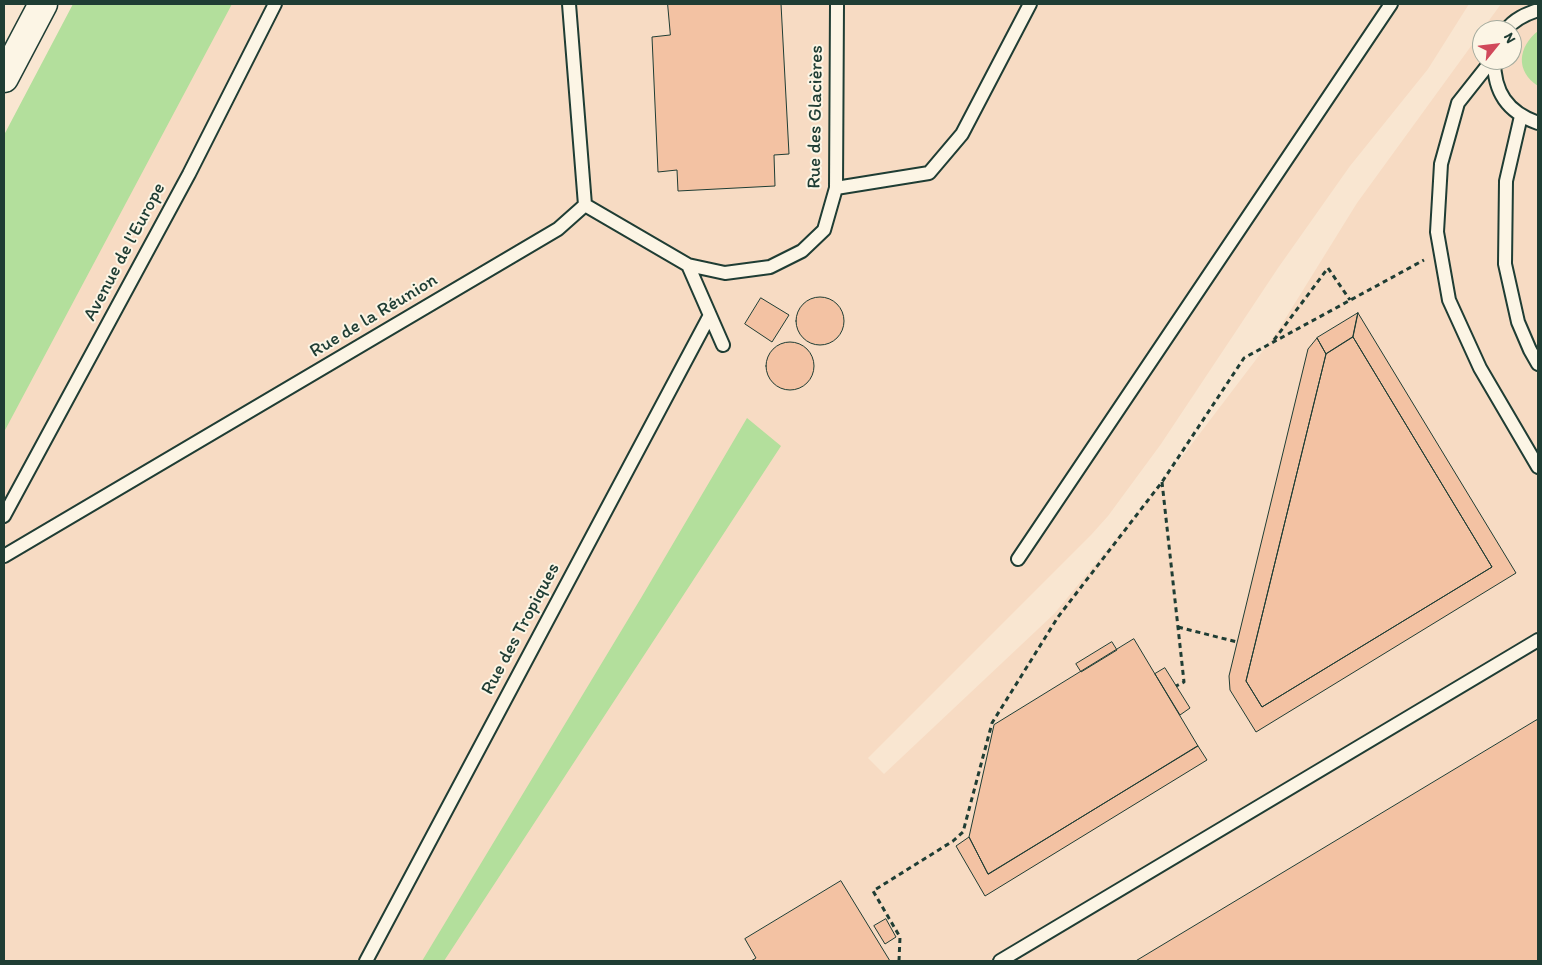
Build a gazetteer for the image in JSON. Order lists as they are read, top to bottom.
{
  "streets": {
    "lane": [
      "Rue des Glacières",
      "Avenue de l'Europe",
      "Rue de la Réunion",
      "Rue des Tropiques"
    ]
  },
  "crossings": [
    ["Rue des Glacières", "Rue de la Réunion"]
  ],
  "north": "top right"
}
